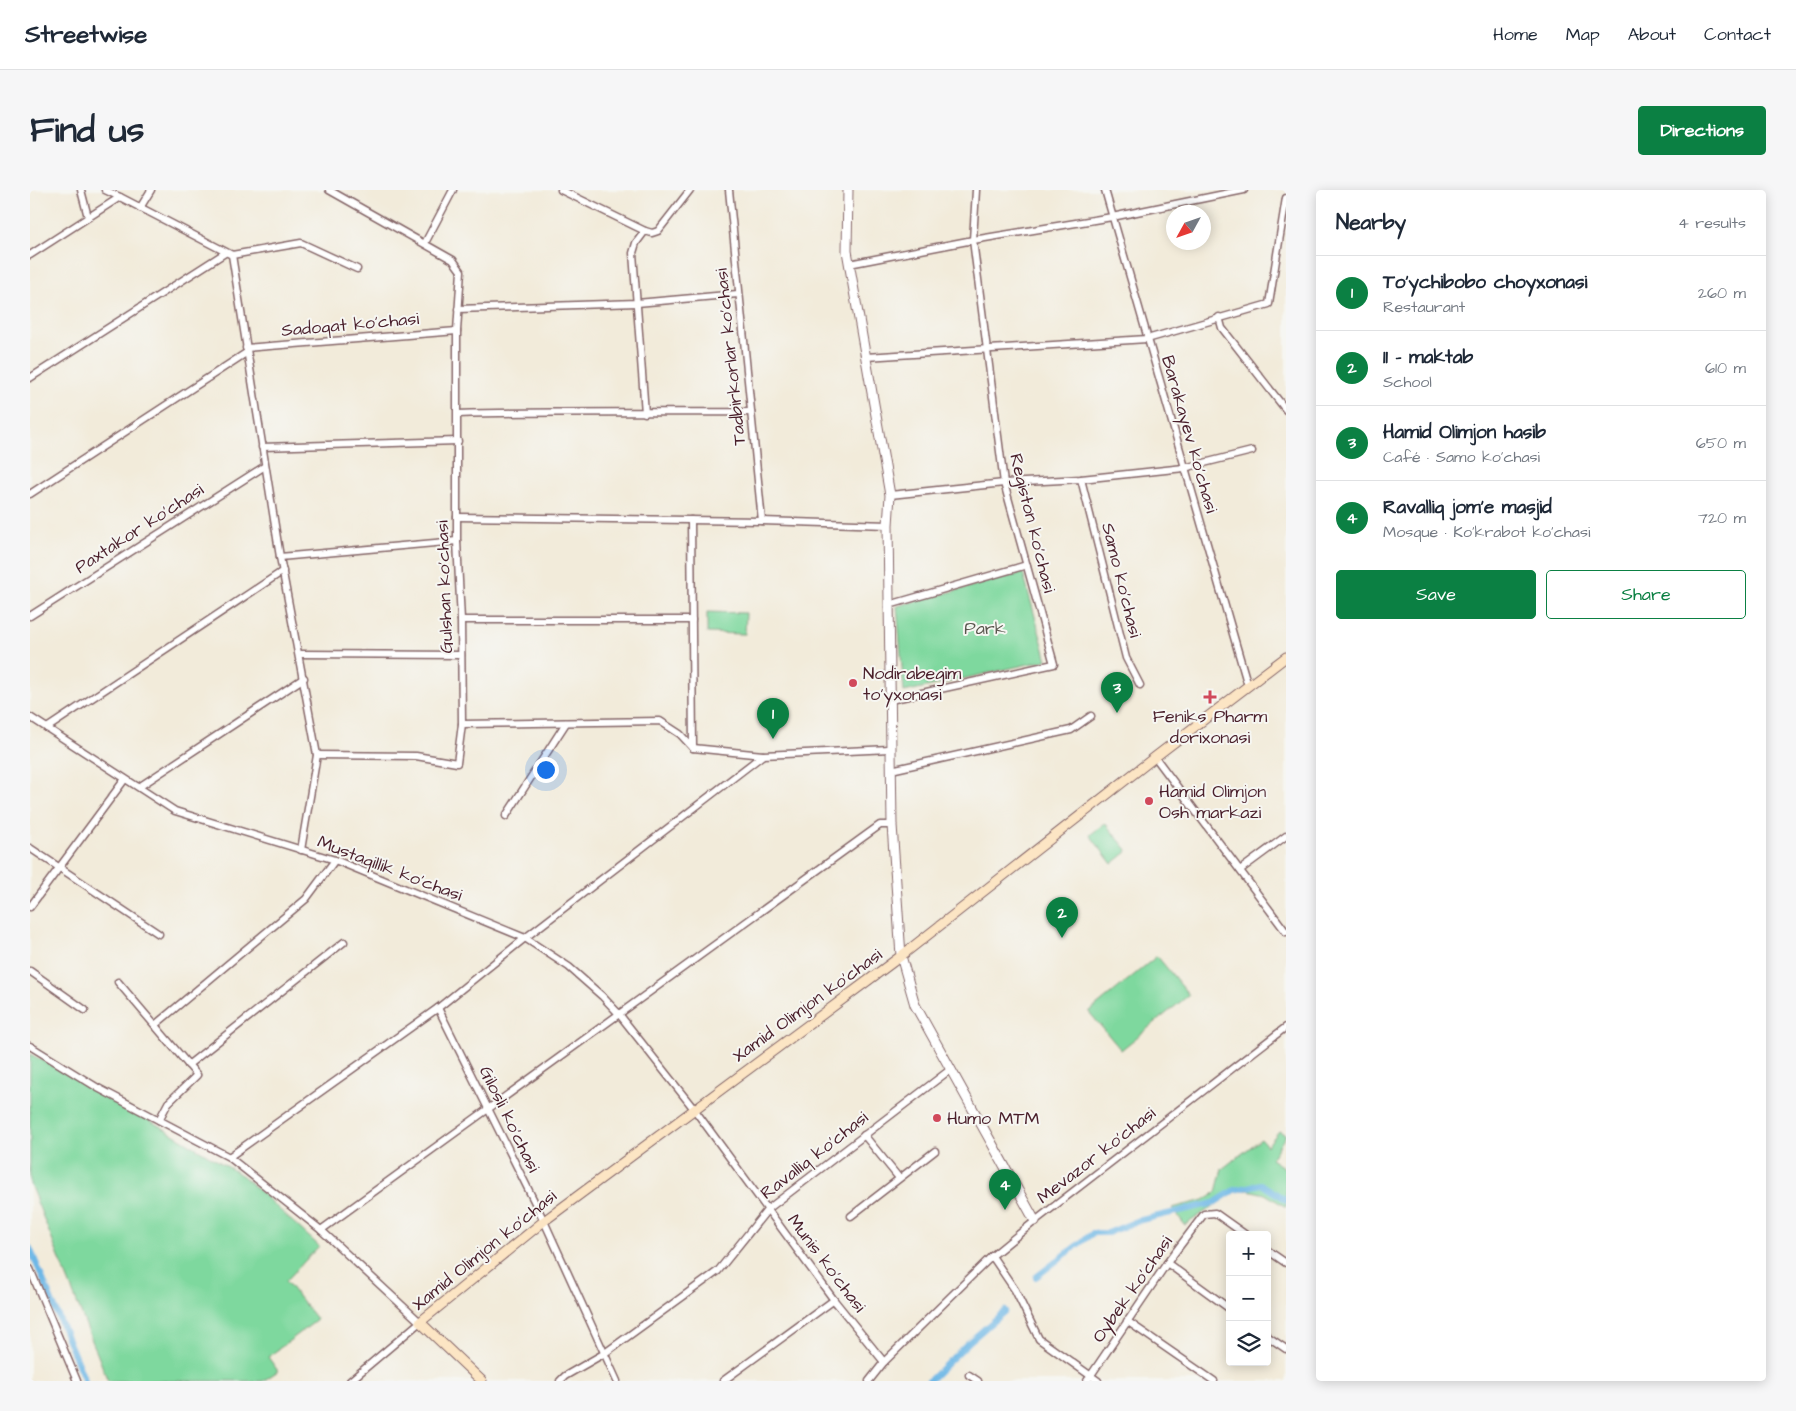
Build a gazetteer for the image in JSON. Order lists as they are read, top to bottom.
{
  "streets": {
    "main road": ["Xamid Olimjon ko'chasi"],
    "street": [
      "Sadoqat ko'chasi",
      "Tadbirkorlar ko'chasi",
      "Barakayev ko'chasi",
      "Registon ko'chasi",
      "Paxtakor ko'chasi",
      "Samo ko'chasi",
      "Gulshan ko'chasi",
      "Mustaqillik ko'chasi",
      "Gilosli ko'chasi",
      "Ravalliq ko'chasi",
      "Mevazor ko'chasi",
      "Munis ko'chasi",
      "Oybek ko'chasi"
    ]
  },
  "crossings": [
    ["Sadoqat ko'chasi", "Gulshan ko'chasi"],
    ["Barakayev ko'chasi", "Xamid Olimjon ko'chasi"],
    ["Mustaqillik ko'chasi", "Xamid Olimjon ko'chasi"],
    ["Mustaqillik ko'chasi", "Munis ko'chasi"],
    ["Xamid Olimjon ko'chasi", "Gilosli ko'chasi"],
    ["Xamid Olimjon ko'chasi", "Munis ko'chasi"],
    ["Gilosli ko'chasi", "Ravalliq ko'chasi"],
    ["Ravalliq ko'chasi", "Munis ko'chasi"],
    ["Mevazor ko'chasi", "Munis ko'chasi"]
  ],
  "parks": ["Park"],
  "places": {
    "other": ["Nodirabegim to'yxonasi", "Hamid Olimjon Osh markazi", "Humo MTM"],
    "health": ["Feniks Pharm dorixonasi"]
  },
  "north": "bottom left",
  "page": {
    "header": "Streetwise",
    "nav": [
      "Home",
      "Map",
      "About",
      "Contact"
    ],
    "title": "Find us",
    "buttons": [
      "Directions",
      ["Save", "Share"]
    ],
    "heading": ["Nearby", "4 results"],
    "list": [
      {
        "mark": "1",
        "name": "To'ychibobo choyxonasi",
        "note": "Restaurant",
        "value": "260 m"
      },
      {
        "mark": "2",
        "name": "11 - maktab",
        "note": "School",
        "value": "610 m"
      },
      {
        "mark": "3",
        "name": "Hamid Olimjon hasib",
        "note": "Café · Samo ko'chasi",
        "value": "650 m"
      },
      {
        "mark": "4",
        "name": "Ravalliq jom'e masjid",
        "note": "Mosque · Ko'krabot ko'chasi",
        "value": "720 m"
      }
    ],
    "pins": [
      "3",
      "1",
      "2",
      "4"
    ],
    "map_buttons": ["+", "−"]
  }
}
